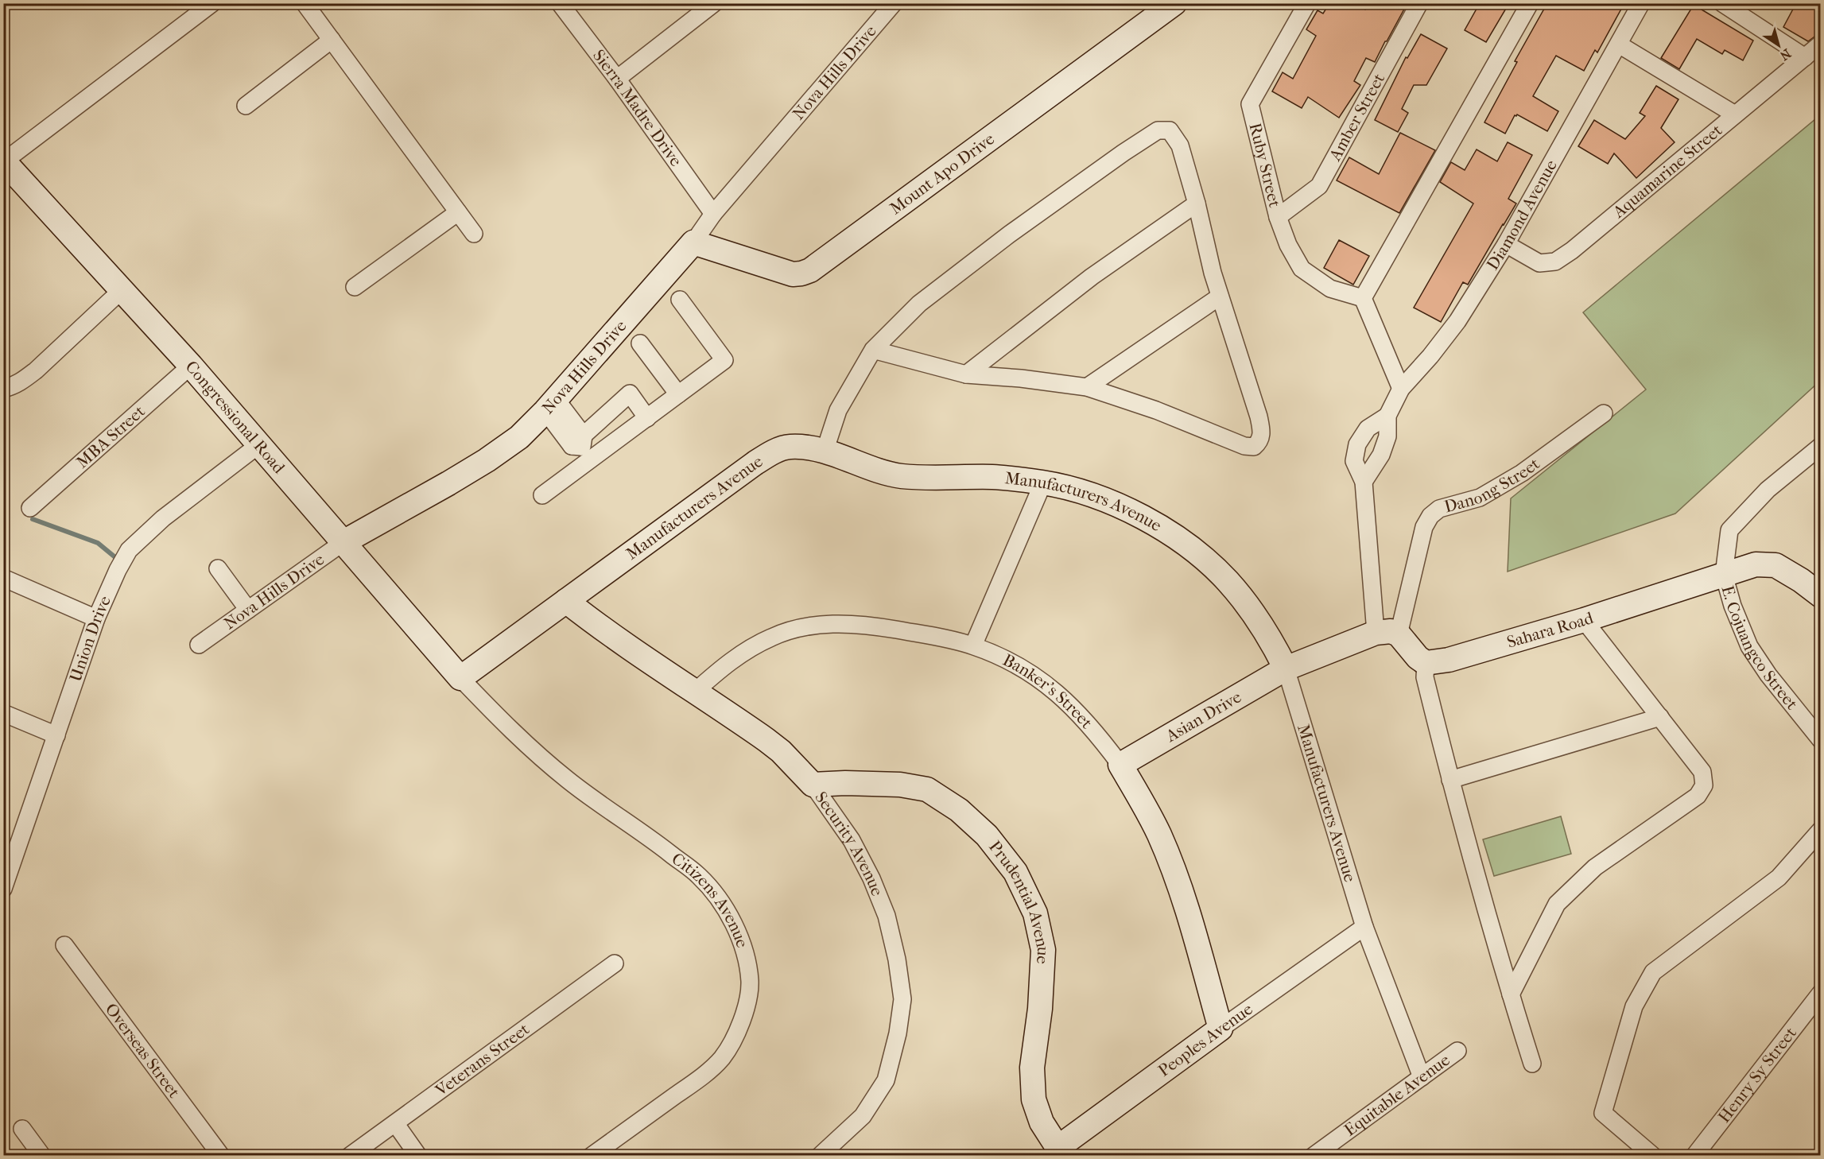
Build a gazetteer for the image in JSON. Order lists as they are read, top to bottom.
{
  "streets": {
    "street": [
      "Nova Hills Drive",
      "Sierra Madre Drive",
      "Amber Street",
      "Ruby Street",
      "Aquamarine Street",
      "Mount Apo Drive",
      "Diamond Avenue",
      "Congressional Road",
      "MBA Street",
      "Danong Street",
      "Manufacturers Avenue",
      "Sahara Road",
      "Union Drive",
      "E. Cojuangco Street",
      "Banker's Street",
      "Asian Drive",
      "Security Avenue",
      "Citizens Avenue",
      "Prudential Avenue",
      "Peoples Avenue",
      "Overseas Street",
      "Veterans Street",
      "Henry Sy Street",
      "Equitable Avenue"
    ]
  },
  "crossings": [
    ["Nova Hills Drive", "Sierra Madre Drive"],
    ["Nova Hills Drive", "Mount Apo Drive"],
    ["Nova Hills Drive", "Congressional Road"],
    ["Amber Street", "Ruby Street"],
    ["Aquamarine Street", "Diamond Avenue"],
    ["Congressional Road", "MBA Street"],
    ["Congressional Road", "Manufacturers Avenue"],
    ["Congressional Road", "Union Drive"],
    ["Congressional Road", "Citizens Avenue"],
    ["Manufacturers Avenue", "Asian Drive"],
    ["Manufacturers Avenue", "Security Avenue"],
    ["Manufacturers Avenue", "Citizens Avenue"],
    ["Manufacturers Avenue", "Peoples Avenue"],
    ["Manufacturers Avenue", "Equitable Avenue"],
    ["Sahara Road", "E. Cojuangco Street"],
    ["Banker's Street", "Asian Drive"],
    ["Banker's Street", "Security Avenue"],
    ["Banker's Street", "Peoples Avenue"],
    ["Security Avenue", "Prudential Avenue"],
    ["Prudential Avenue", "Peoples Avenue"]
  ],
  "north": "bottom right"
}
